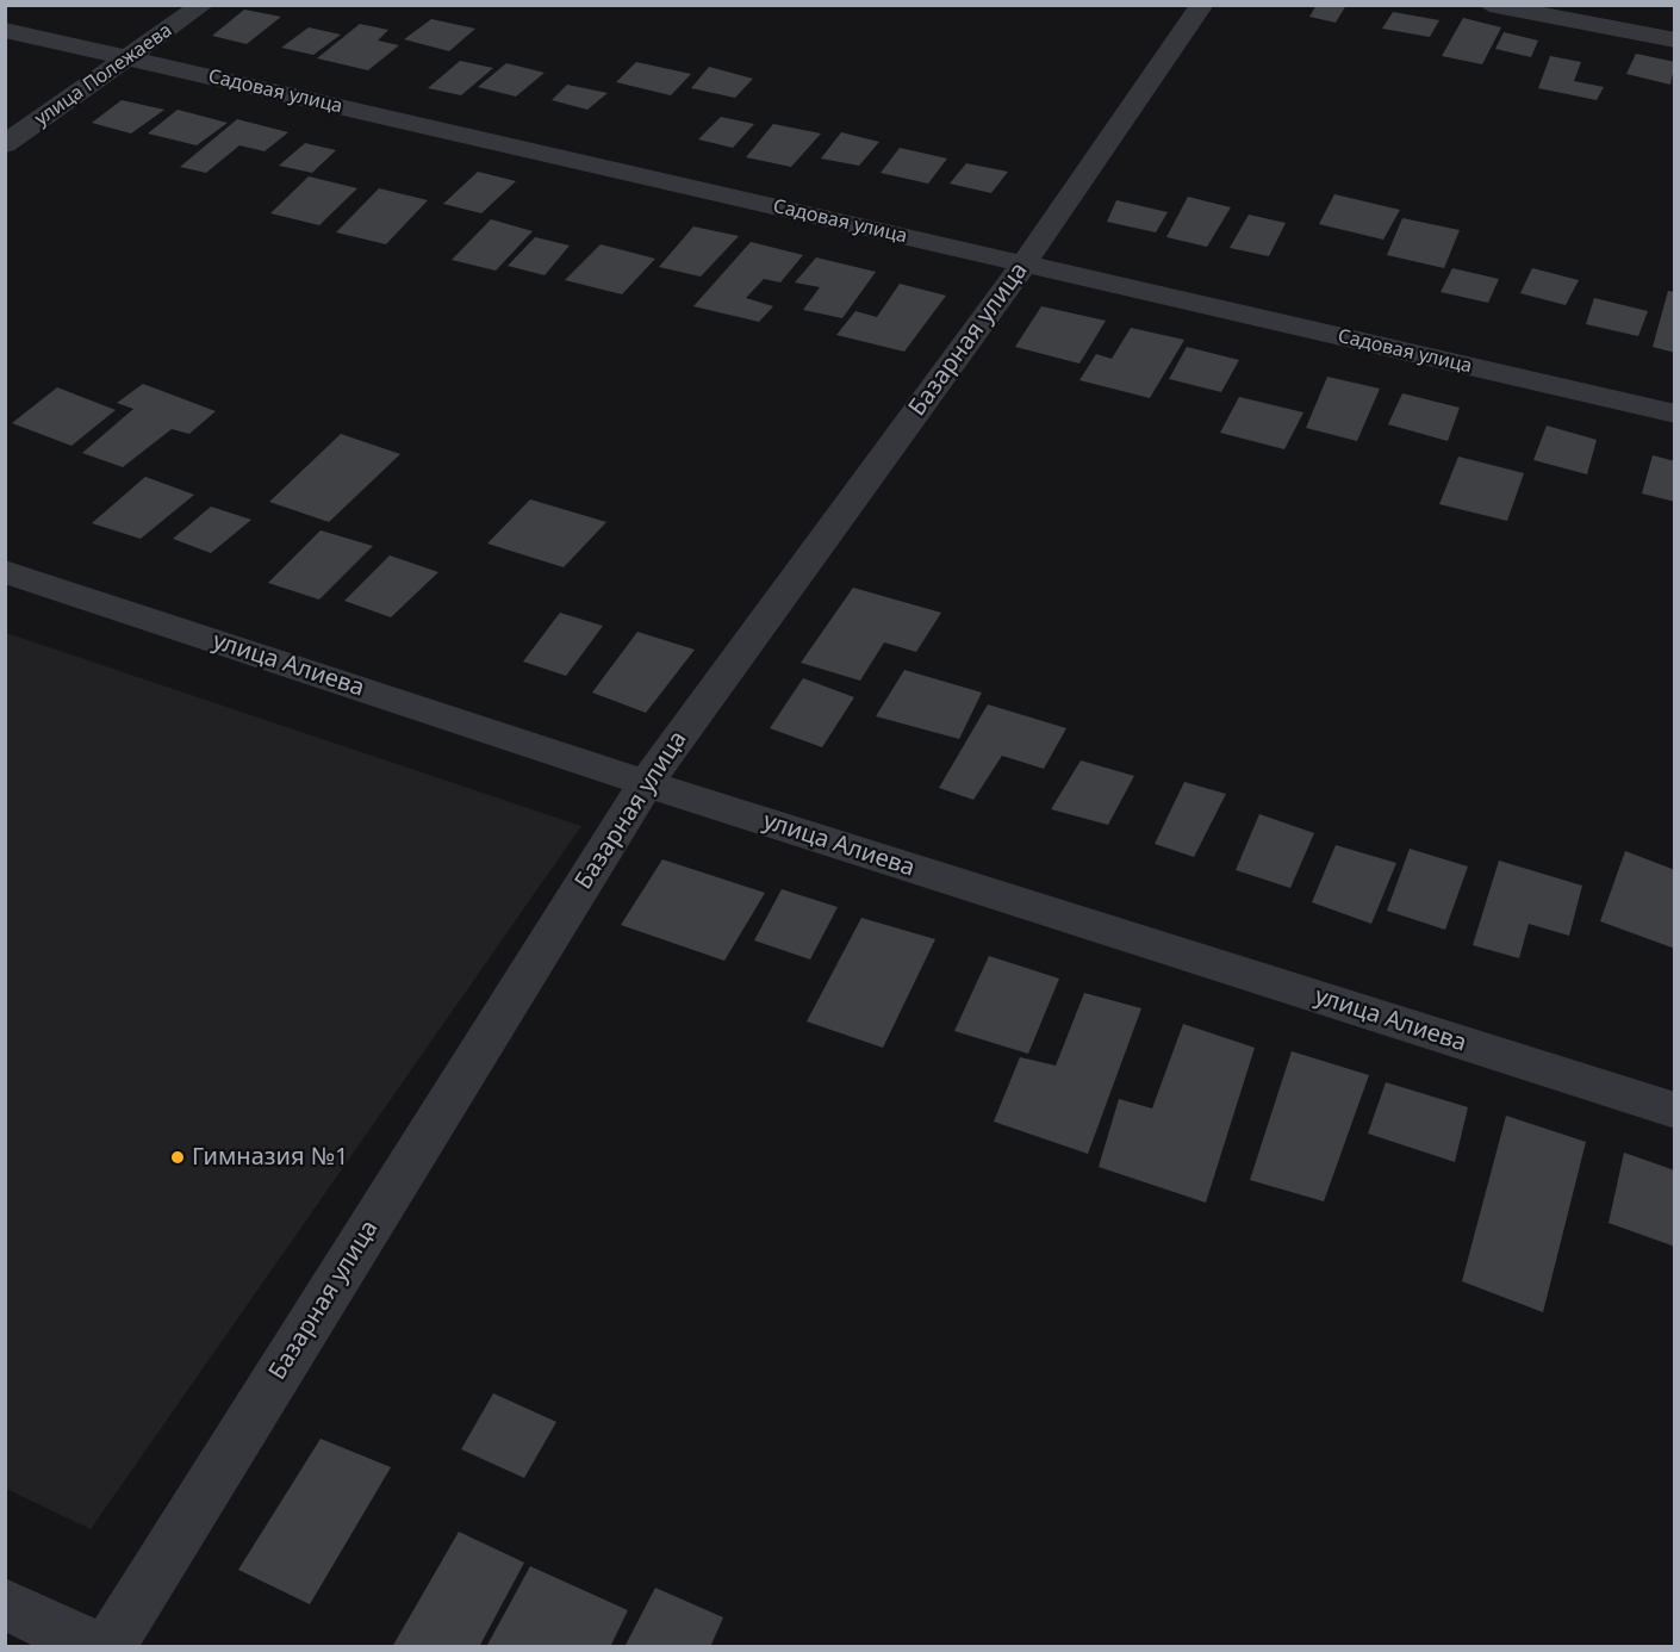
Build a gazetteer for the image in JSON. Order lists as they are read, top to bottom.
{
  "streets": {
    "street": [
      "улица Полежаева",
      "Садовая улица",
      "Базарная улица",
      "улица Алиева"
    ]
  },
  "crossings": [
    ["улица Полежаева", "Садовая улица"],
    ["Садовая улица", "Базарная улица"],
    ["Базарная улица", "улица Алиева"]
  ],
  "places": ["Гимназия №1"]
}
